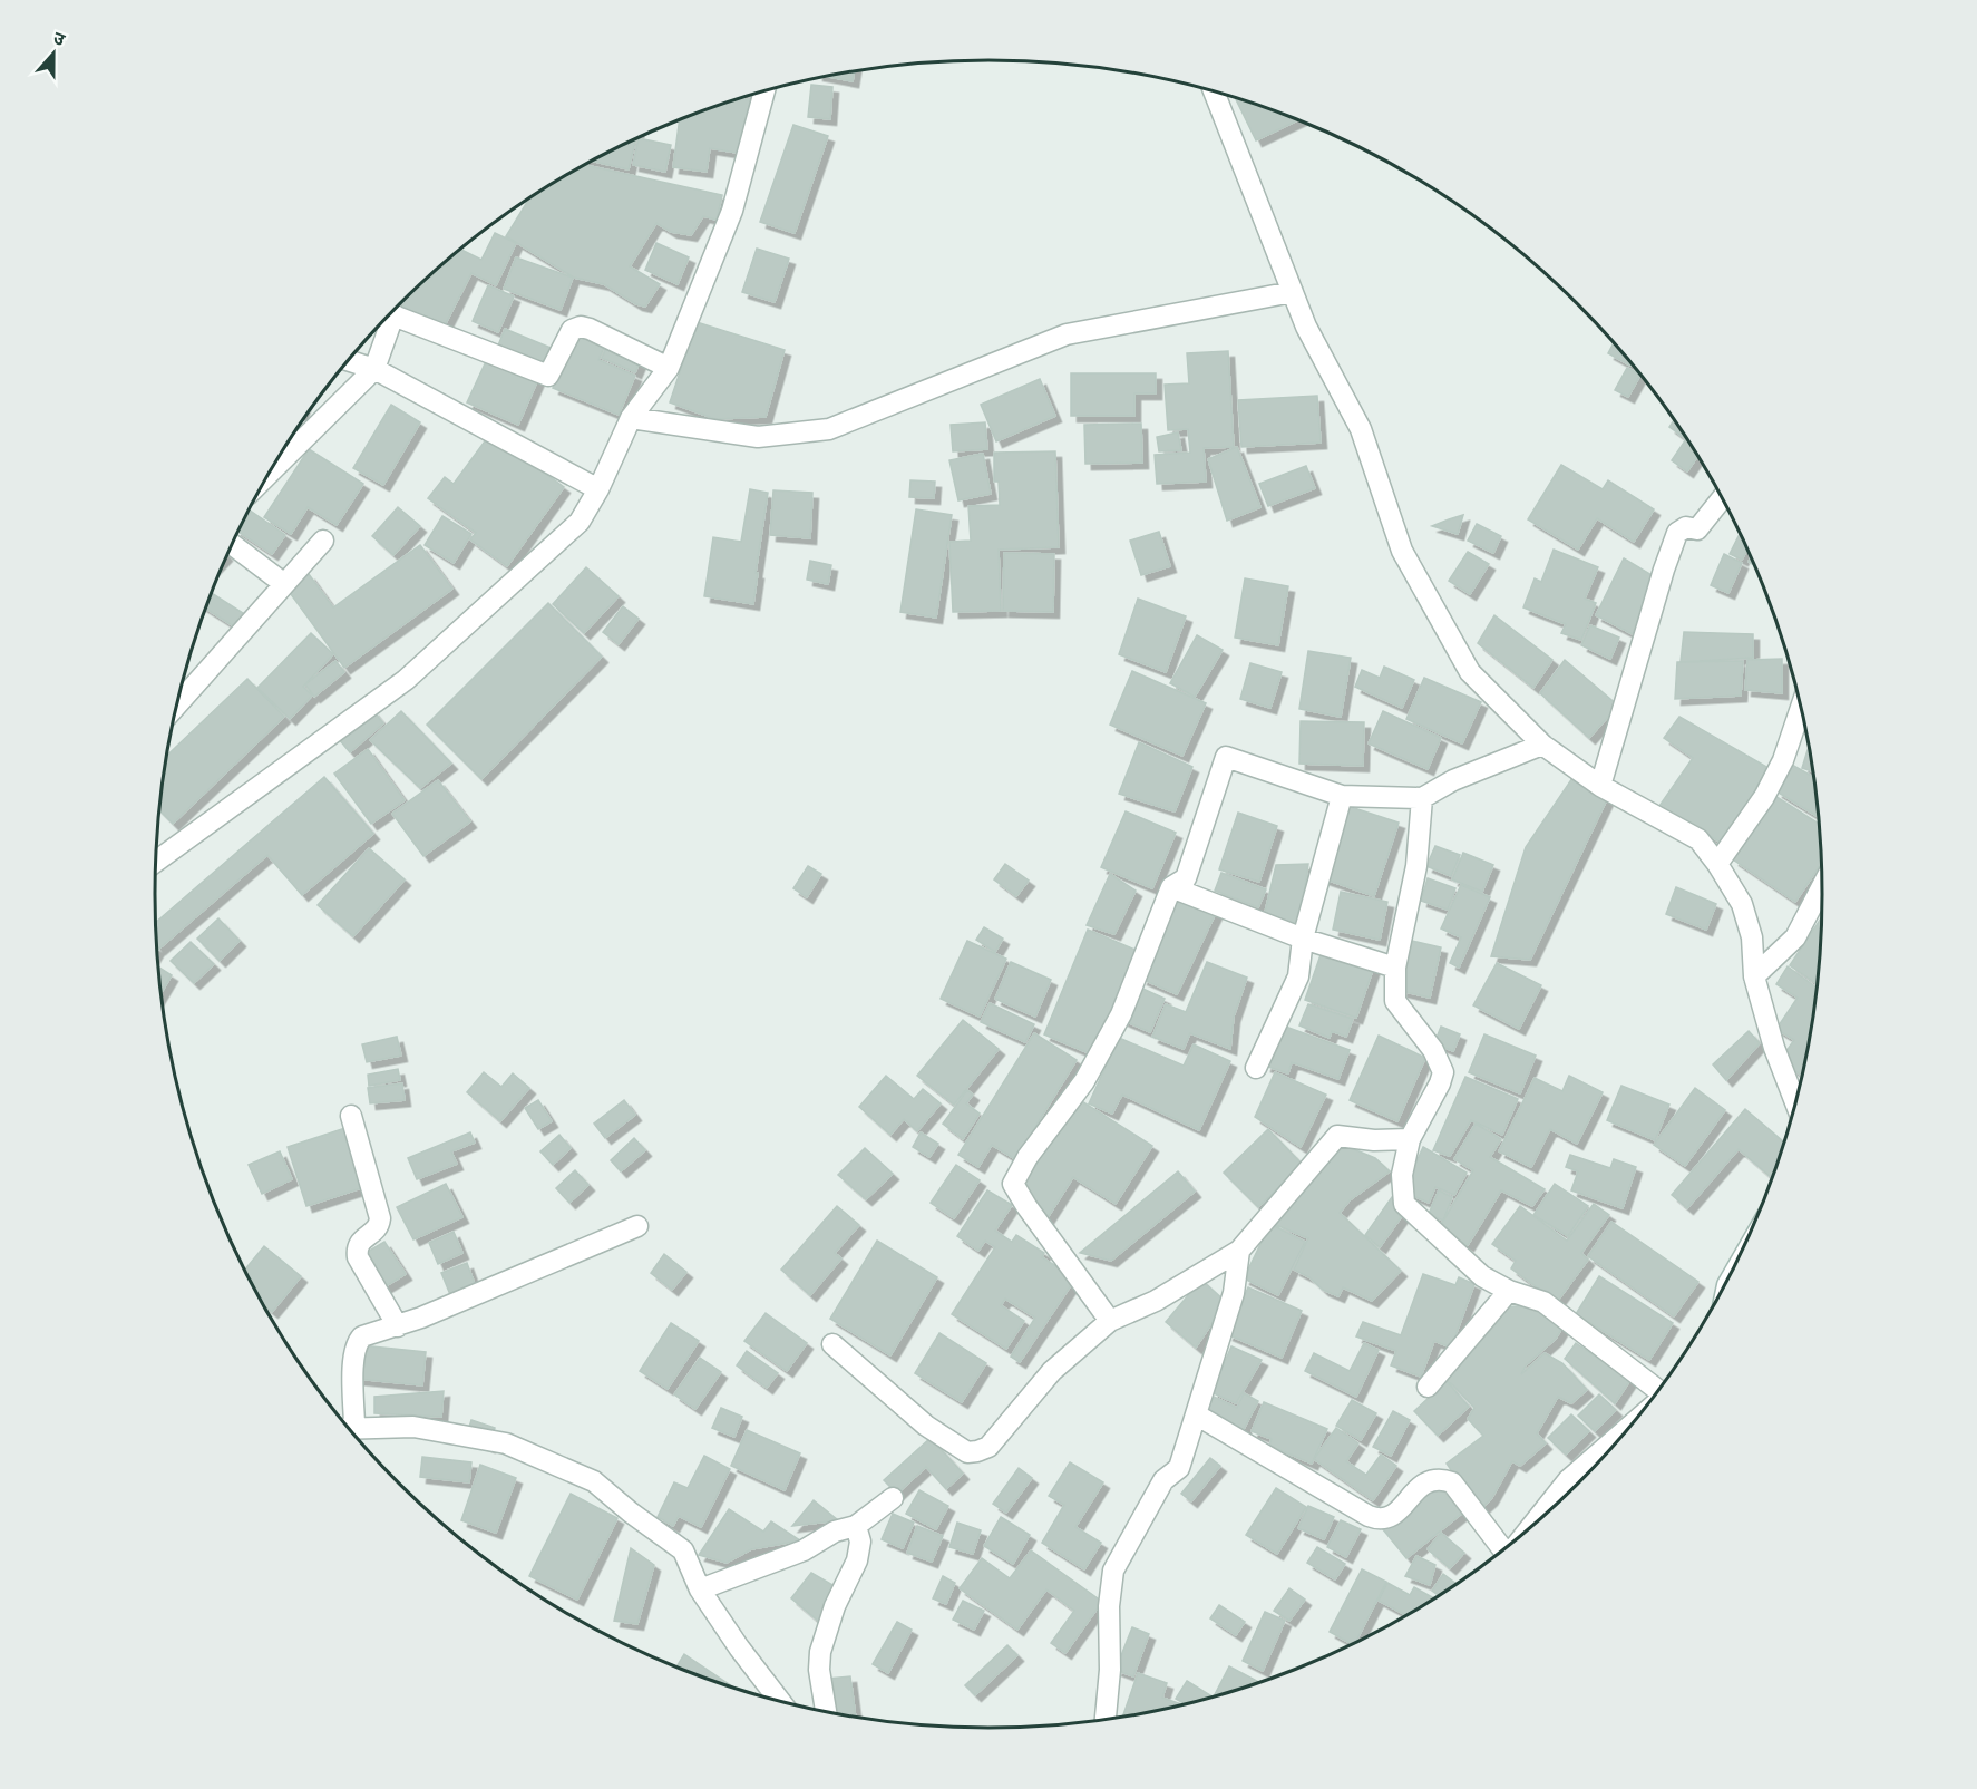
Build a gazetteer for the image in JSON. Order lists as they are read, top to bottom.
{
  "north": "top"
}
